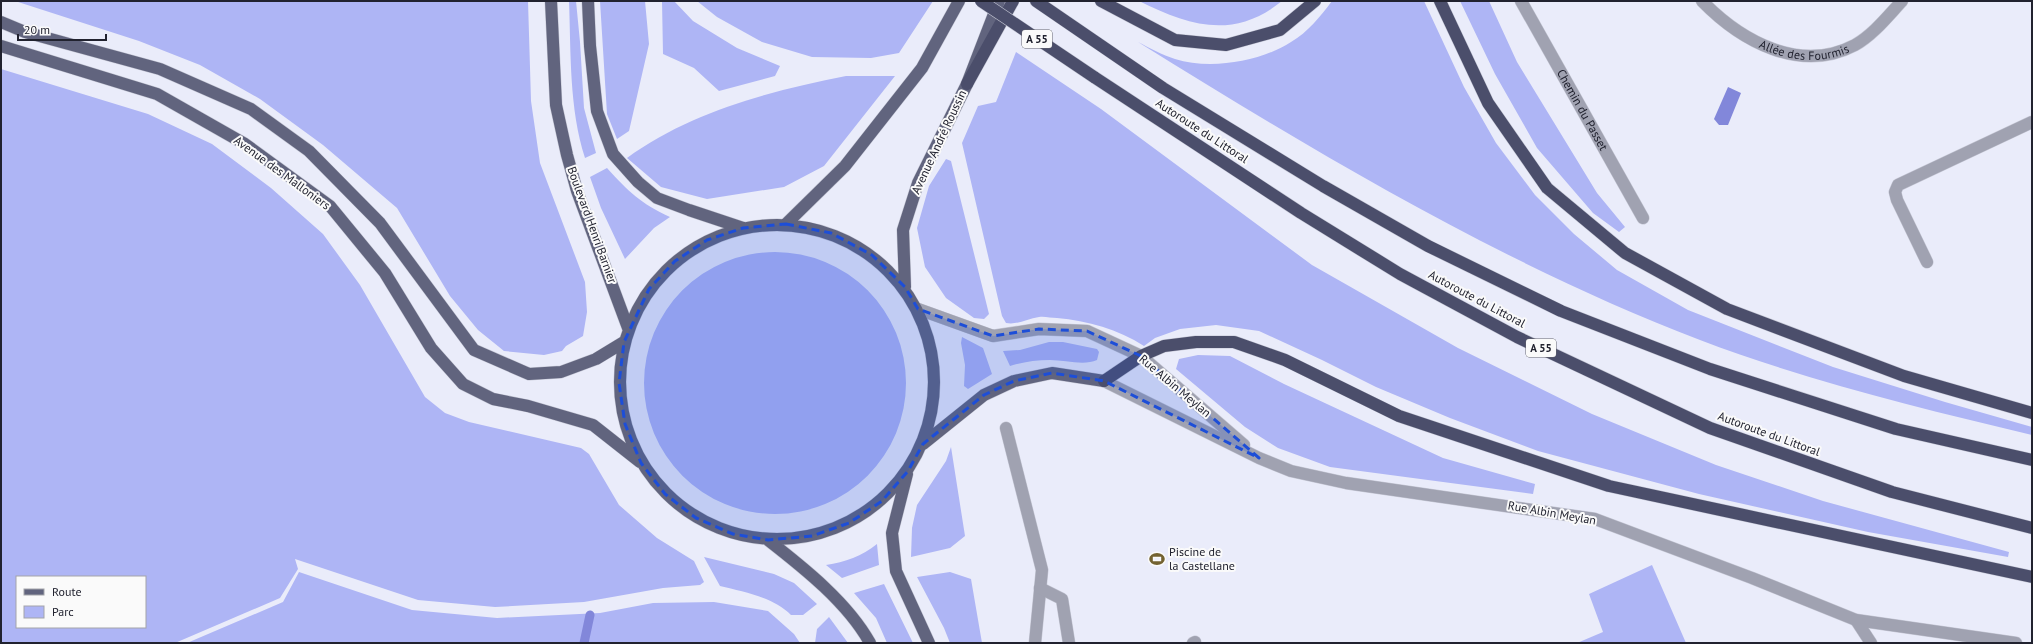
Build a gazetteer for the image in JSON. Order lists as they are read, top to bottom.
{
  "streets": {
    "highway": ["A 55", "Autoroute du Littoral"],
    "main road": [
      "Avenue André Roussin",
      "Avenue des Malloniers",
      "Boulevard Henri Barnier",
      "Rue Albin Meylan"
    ],
    "street": ["Allée des Fourmis", "Chemin du Passet"]
  },
  "places": {
    "sports": ["Piscine de la Castellane"]
  },
  "legend": ["Route", "Parc"],
  "scale_bar": "20 m"
}
